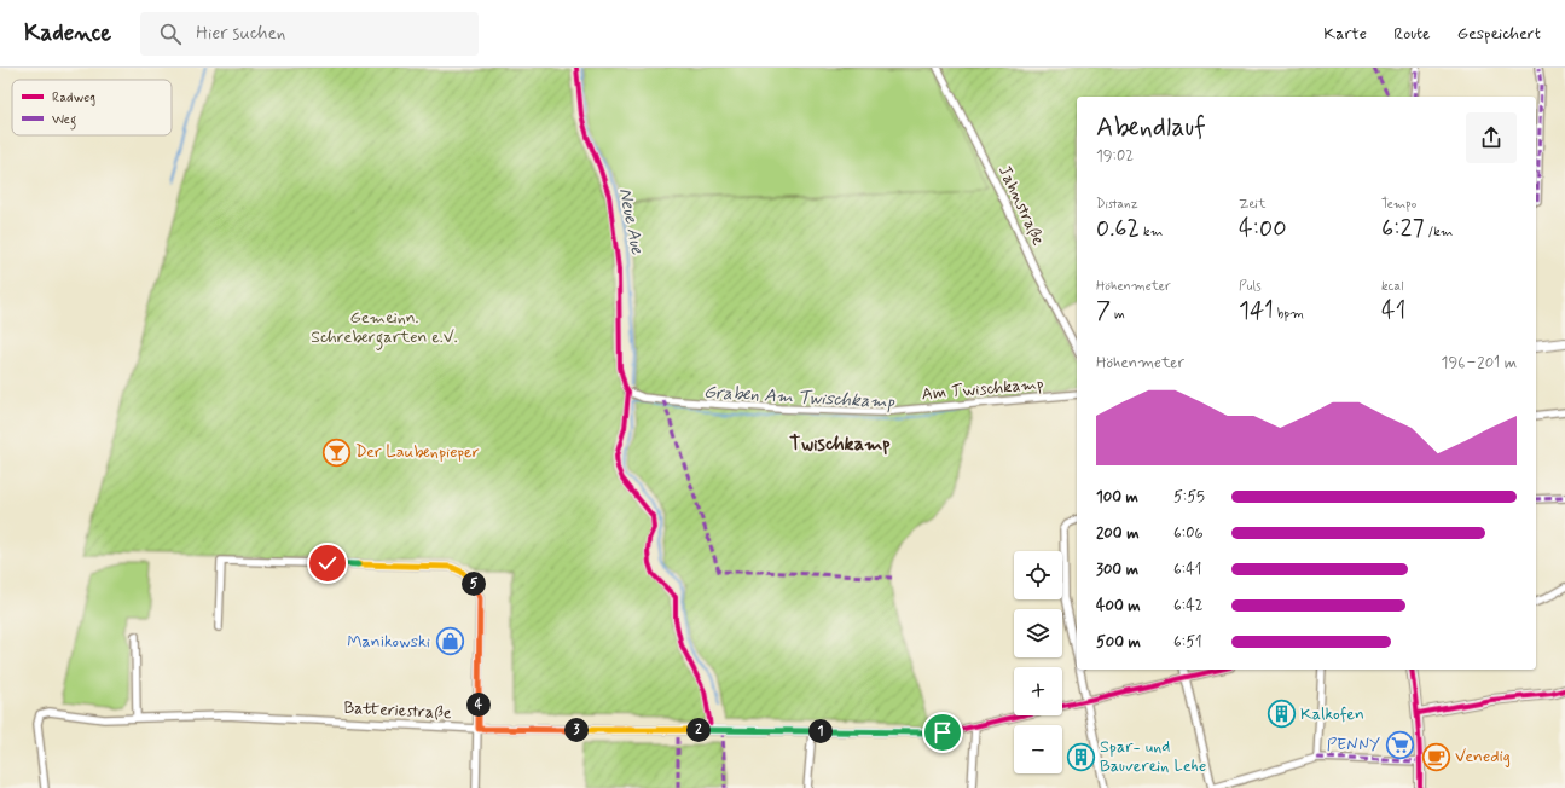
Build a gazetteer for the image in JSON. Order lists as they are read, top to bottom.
{
  "streets": {
    "street": ["Jahnstraße", "Am Twischkamp", "Batteriestraße"]
  },
  "districts": ["Twischkamp"],
  "water": ["Neue Aue", "Graben Am Twischkamp"],
  "parks": ["Gemeinn. Schrebergarten e.V."],
  "places": {
    "bar": ["Der Laubenpieper"],
    "shop": ["Manikowski"],
    "building": ["Kalkofen", "Spar- und Bauverein Lehe"],
    "supermarket": ["PENNY"],
    "cafe": ["Venedig"]
  },
  "legend": ["Radweg", "Weg"],
  "page": {
    "header": "Kadence",
    "search": "Hier suchen",
    "nav": ["Karte", "Route", "Gespeichert"],
    "heading": ["Abendlauf", "19:02"],
    "stats": [
      ["Distanz", "0.62 km"],
      ["Zeit", "4:00"],
      ["Tempo", "6:27 /km"],
      ["Höhenmeter", "7 m"],
      ["Puls", "141 bpm"],
      ["kcal", "41"]
    ],
    "chart": ["Höhenmeter", "196–201 m"],
    "list": [
      {
        "name": "100 m",
        "note": "5:55"
      },
      {
        "name": "200 m",
        "note": "6:06"
      },
      {
        "name": "300 m",
        "note": "6:41"
      },
      {
        "name": "400 m",
        "note": "6:42"
      },
      {
        "name": "500 m",
        "note": "6:51"
      }
    ],
    "map_buttons": ["+", "−"],
    "pins": [
      "5",
      "4",
      "2",
      "3",
      "1"
    ]
  }
}
